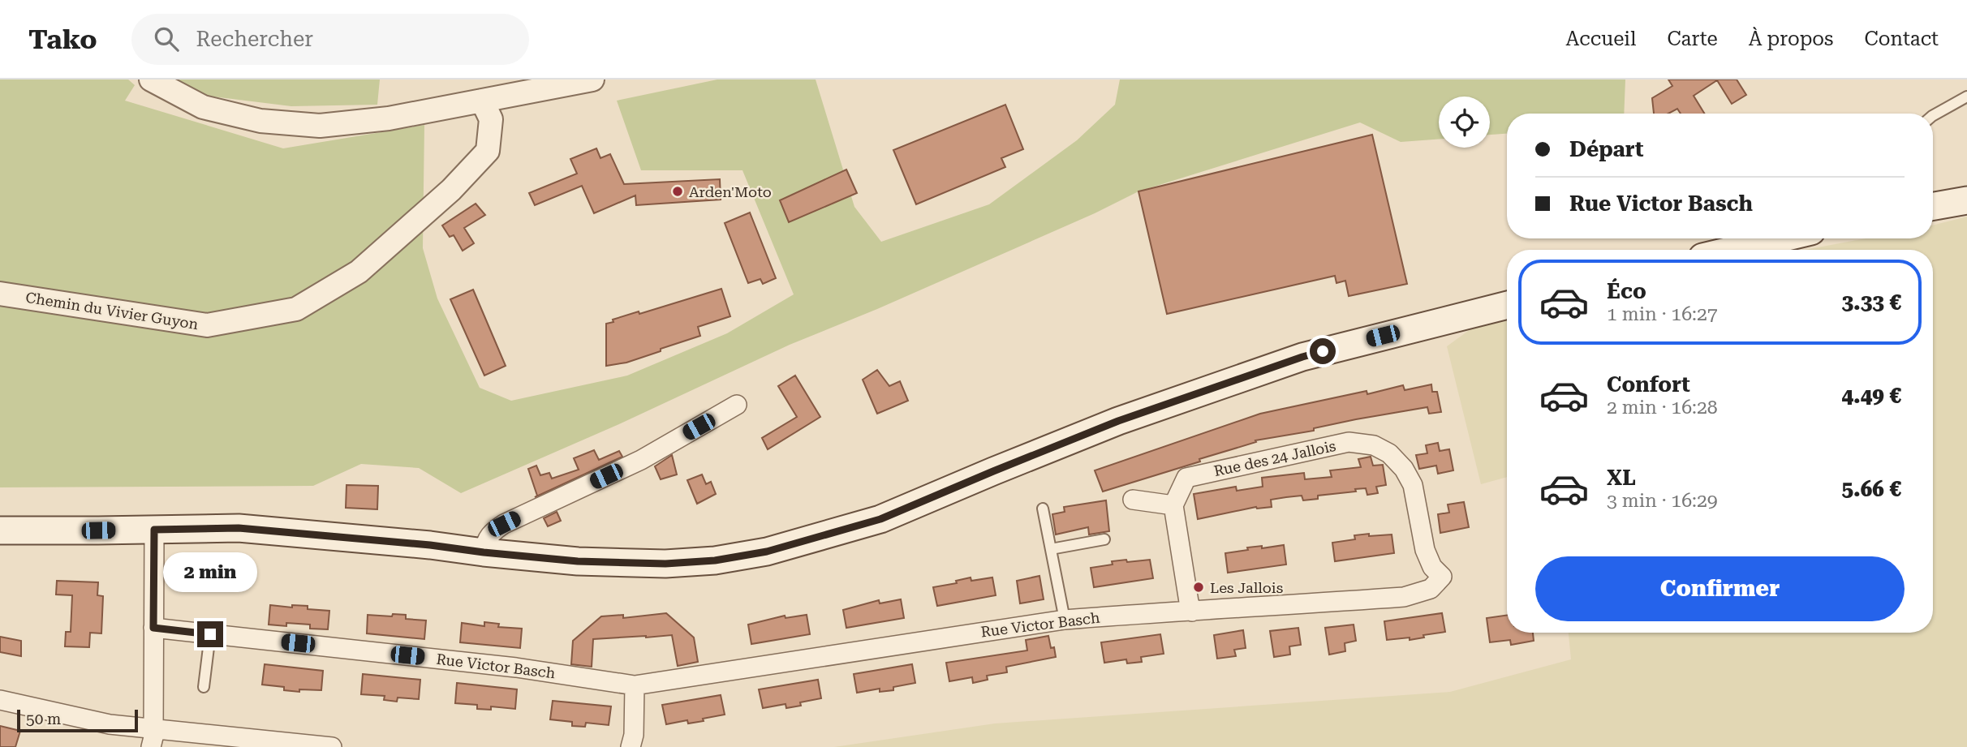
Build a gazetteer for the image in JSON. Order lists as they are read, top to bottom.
{
  "streets": {
    "street": ["Chemin du Vivier Guyon", "Rue des 24 Jallois", "Rue Victor Basch"]
  },
  "crossings": [
    ["Rue des 24 Jallois", "Rue Victor Basch"]
  ],
  "places": ["Arden'Moto", "Les Jallois"],
  "scale_bar": "50 m",
  "page": {
    "header": "Tako",
    "search": "Rechercher",
    "nav": [
      "Accueil",
      "Carte",
      "À propos",
      "Contact"
    ],
    "banner": ["Départ", "Rue Victor Basch"],
    "list": [
      {
        "name": "Éco",
        "note": "1 min · 16:27",
        "value": "3.33 €"
      },
      {
        "name": "Confort",
        "note": "2 min · 16:28",
        "value": "4.49 €"
      },
      {
        "name": "XL",
        "note": "3 min · 16:29",
        "value": "5.66 €"
      }
    ],
    "buttons": "Confirmer",
    "bubble": "2 min",
    "scale": "50 m"
  }
}
